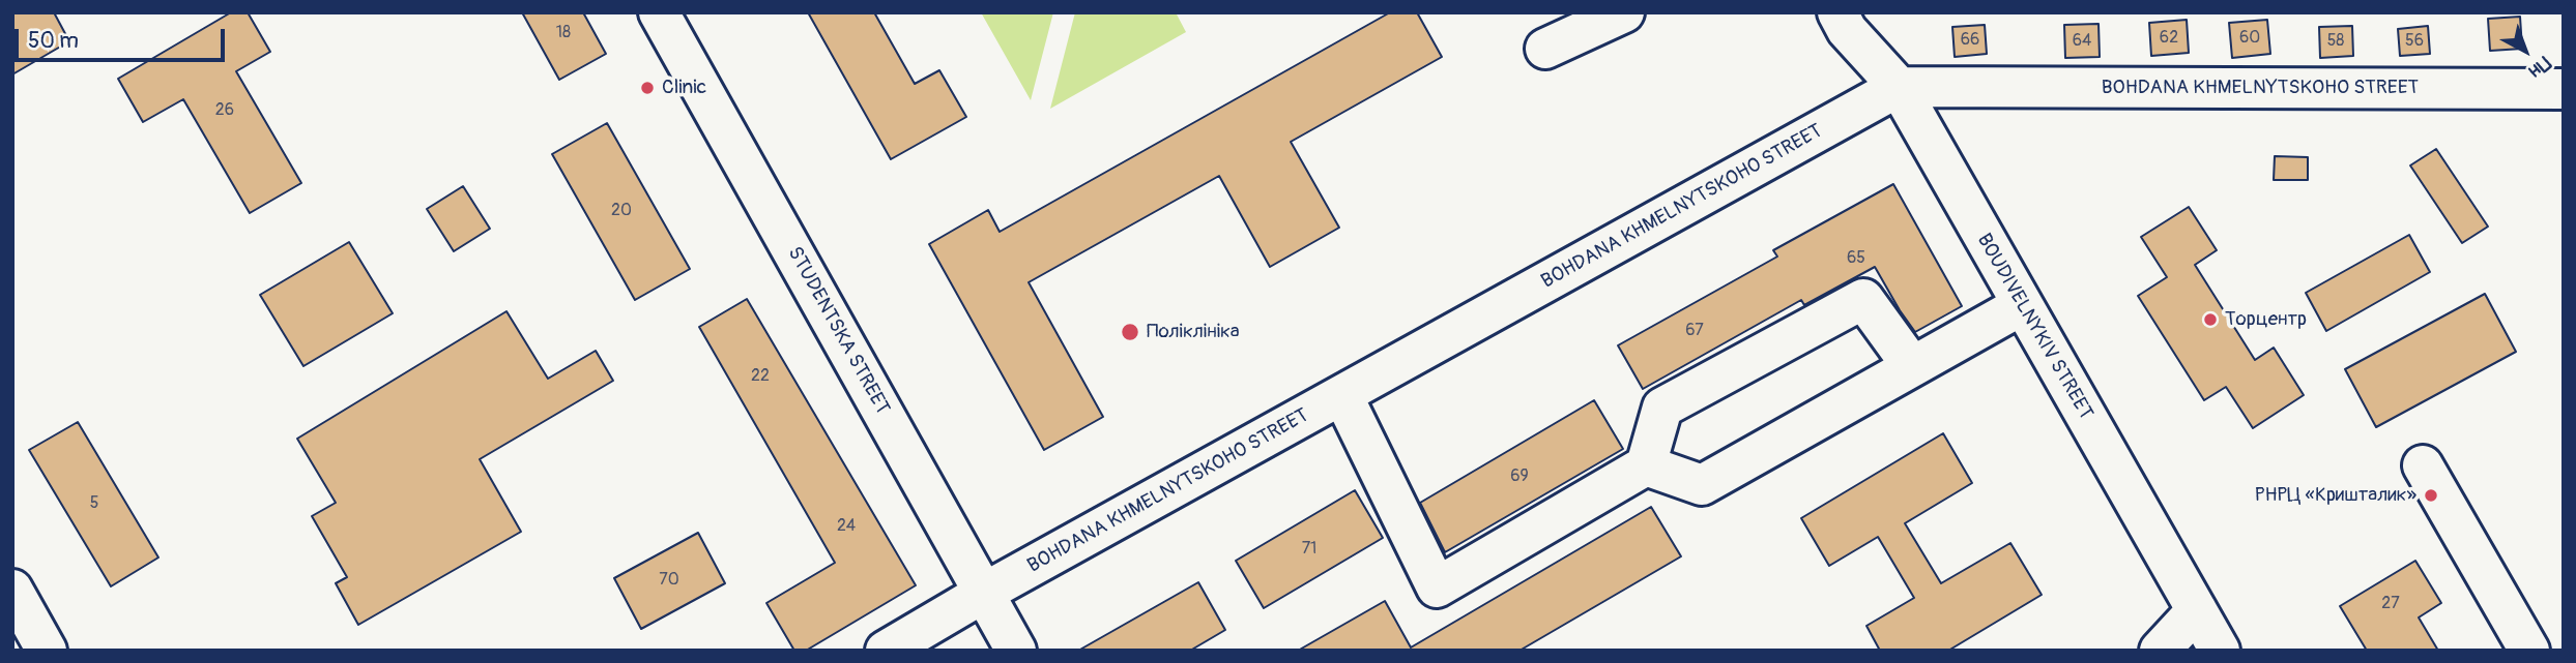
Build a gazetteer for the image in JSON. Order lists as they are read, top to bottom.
{
  "streets": {
    "street": ["BOHDANA KHMELNYTSKOHO STREET", "BOUDIVELNYKIV STREET", "STUDENTSKA STREET"]
  },
  "crossings": [
    ["BOHDANA KHMELNYTSKOHO STREET", "BOUDIVELNYKIV STREET"],
    ["BOHDANA KHMELNYTSKOHO STREET", "STUDENTSKA STREET"]
  ],
  "places": [
    "Clinic",
    "Торцентр",
    "Поліклініка",
    "РНРЦ «Кришталик»"
  ],
  "house_numbers": [
    "18",
    "62",
    "60",
    "66",
    "64",
    "58",
    "56",
    "26",
    "20",
    "65",
    "67",
    "22",
    "69",
    "5",
    "24",
    "71",
    "70",
    "27"
  ],
  "scale_bar": "50 m",
  "north": "bottom right"
}
